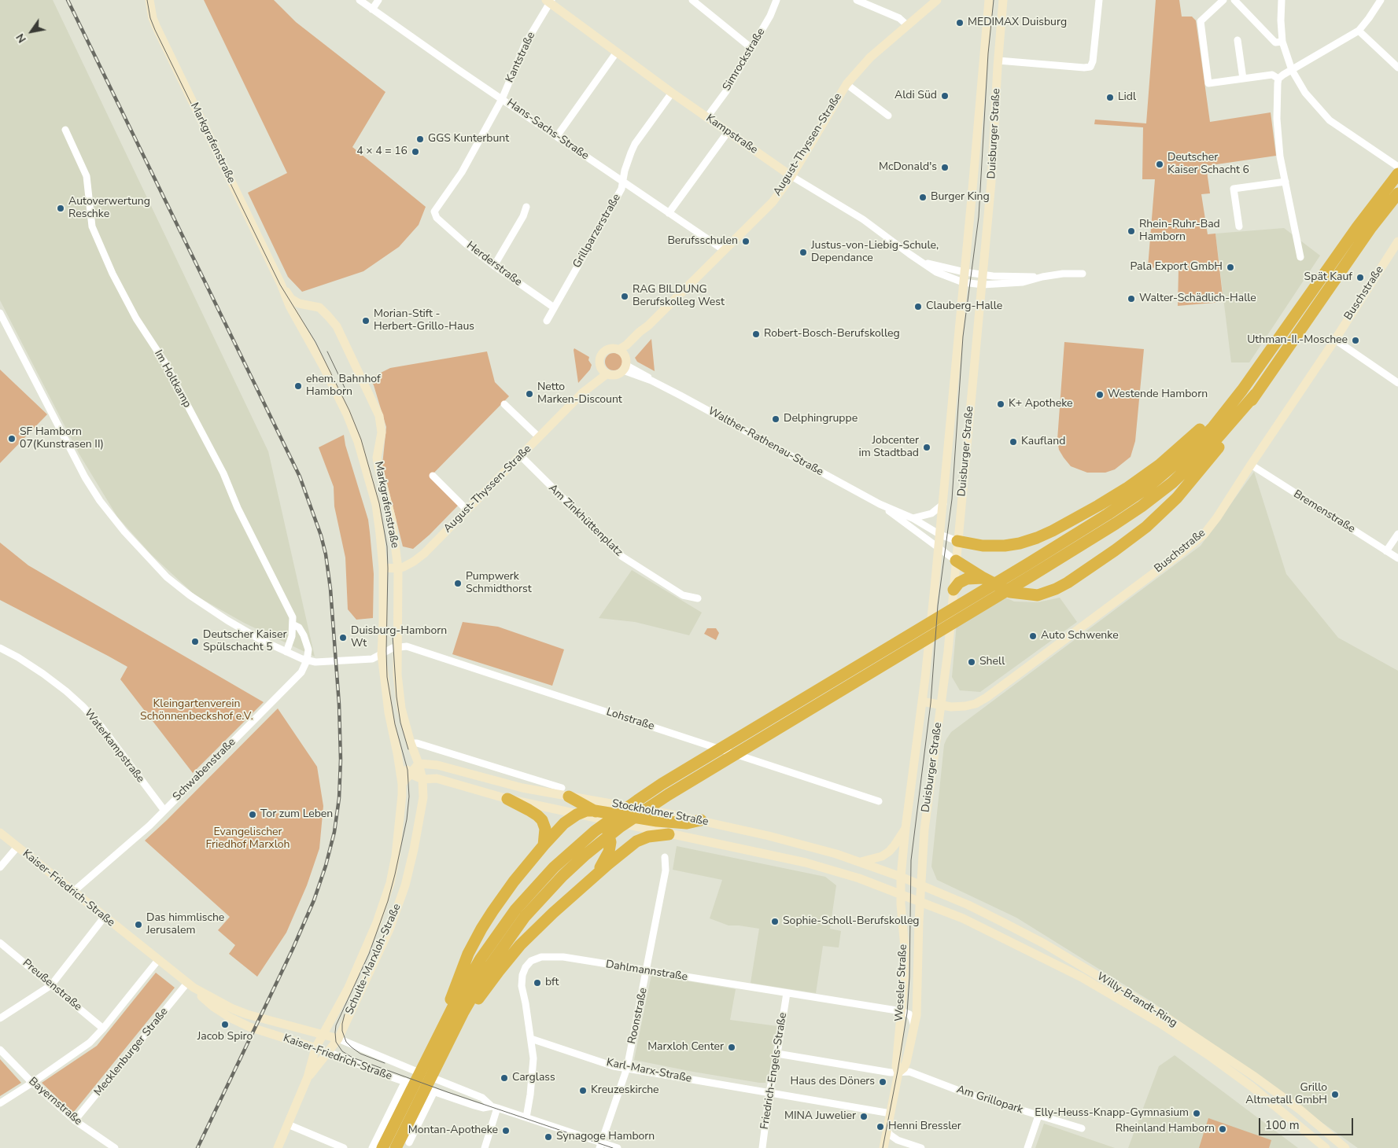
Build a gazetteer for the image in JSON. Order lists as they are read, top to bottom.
{
  "streets": {
    "main road": [
      "Duisburger Straße",
      "Kampstraße",
      "Markgrafenstraße",
      "August-Thyssen-Straße",
      "Buschstraße",
      "Stockholmer Straße",
      "Kaiser-Friedrich-Straße",
      "Schulte-Marxloh-Straße",
      "Weseler Straße",
      "Willy-Brandt-Ring"
    ],
    "street": [
      "Kantstraße",
      "Simrockstraße",
      "Hans-Sachs-Straße",
      "Grillparzerstraße",
      "Herderstraße",
      "Im Holtkamp",
      "Walther-Rathenau-Straße",
      "Bremenstraße",
      "Am Zinkhüttenplatz",
      "Lohstraße",
      "Waterkampstraße",
      "Schwabenstraße",
      "Dahlmannstraße",
      "Preußenstraße",
      "Roonstraße",
      "Mecklenburger Straße",
      "Karl-Marx-Straße",
      "Friedrich-Engels-Straße",
      "Am Grillopark",
      "Bayernstraße"
    ]
  },
  "crossings": [
    ["Kantstraße", "Hans-Sachs-Straße"],
    ["Kantstraße", "Kampstraße"],
    ["Kantstraße", "Herderstraße"],
    ["Simrockstraße", "Kampstraße"],
    ["Hans-Sachs-Straße", "August-Thyssen-Straße"],
    ["Hans-Sachs-Straße", "Grillparzerstraße"],
    ["Duisburger Straße", "Kampstraße"],
    ["Duisburger Straße", "Buschstraße"],
    ["Duisburger Straße", "Walther-Rathenau-Straße"],
    ["Duisburger Straße", "Stockholmer Straße"],
    ["Duisburger Straße", "Weseler Straße"],
    ["Duisburger Straße", "Willy-Brandt-Ring"],
    ["Kampstraße", "August-Thyssen-Straße"],
    ["Kampstraße", "Grillparzerstraße"],
    ["Markgrafenstraße", "August-Thyssen-Straße"],
    ["Markgrafenstraße", "Lohstraße"],
    ["Markgrafenstraße", "Stockholmer Straße"],
    ["Markgrafenstraße", "Schulte-Marxloh-Straße"],
    ["August-Thyssen-Straße", "Walther-Rathenau-Straße"],
    ["August-Thyssen-Straße", "Am Zinkhüttenplatz"],
    ["Grillparzerstraße", "Herderstraße"],
    ["Buschstraße", "Bremenstraße"],
    ["Im Holtkamp", "Schwabenstraße"],
    ["Waterkampstraße", "Schwabenstraße"],
    ["Schwabenstraße", "Kaiser-Friedrich-Straße"],
    ["Stockholmer Straße", "Schulte-Marxloh-Straße"],
    ["Stockholmer Straße", "Weseler Straße"],
    ["Stockholmer Straße", "Willy-Brandt-Ring"],
    ["Kaiser-Friedrich-Straße", "Schulte-Marxloh-Straße"],
    ["Kaiser-Friedrich-Straße", "Dahlmannstraße"],
    ["Kaiser-Friedrich-Straße", "Roonstraße"],
    ["Kaiser-Friedrich-Straße", "Mecklenburger Straße"],
    ["Dahlmannstraße", "Weseler Straße"],
    ["Dahlmannstraße", "Roonstraße"],
    ["Dahlmannstraße", "Karl-Marx-Straße"],
    ["Dahlmannstraße", "Friedrich-Engels-Straße"],
    ["Weseler Straße", "Willy-Brandt-Ring"],
    ["Weseler Straße", "Karl-Marx-Straße"],
    ["Weseler Straße", "Am Grillopark"],
    ["Roonstraße", "Karl-Marx-Straße"],
    ["Mecklenburger Straße", "Bayernstraße"],
    ["Karl-Marx-Straße", "Friedrich-Engels-Straße"],
    ["Friedrich-Engels-Straße", "Am Grillopark"]
  ],
  "parks": ["Kleingartenverein Schönnenbeckshof e.V.", "Evangelischer Friedhof Marxloh"],
  "places": [
    "MEDIMAX Duisburg",
    "Aldi Süd",
    "Lidl",
    "GGS Kunterbunt",
    "4 × 4 = 16",
    "Deutscher Kaiser Schacht 6",
    "McDonald's",
    "Burger King",
    "Autoverwertung Reschke",
    "Rhein-Ruhr-Bad Hamborn",
    "Berufsschulen",
    "Justus-von-Liebig-Schule, Dependance",
    "Pala Export GmbH",
    "Spät Kauf",
    "RAG BILDUNG Berufskolleg West",
    "Walter-Schädlich-Halle",
    "Clauberg-Halle",
    "Morian-Stift - Herbert-Grillo-Haus",
    "Robert-Bosch-Berufskolleg",
    "Uthman-II.-Moschee",
    "ehem. Bahnhof Hamborn",
    "Netto Marken-Discount",
    "Westende Hamborn",
    "K+ Apotheke",
    "Delphingruppe",
    "SF Hamborn 07(Kunstrasen II)",
    "Kaufland",
    "Jobcenter im Stadtbad",
    "Pumpwerk Schmidthorst",
    "Auto Schwenke",
    "Duisburg-Hamborn Wt",
    "Deutscher Kaiser Spülschacht 5",
    "Shell",
    "Tor zum Leben",
    "Sophie-Scholl-Berufskolleg",
    "Das himmlische Jerusalem",
    "bft",
    "Jacob Spiro",
    "Marxloh Center",
    "Carglass",
    "Haus des Döners",
    "Kreuzeskirche",
    "Grillo Altmetall GmbH",
    "Elly-Heuss-Knapp-Gymnasium",
    "MINA Juwelier",
    "Henni Bressler",
    "Rheinland Hamborn",
    "Montan-Apotheke",
    "Synagoge Hamborn"
  ],
  "scale_bar": "100 m",
  "north": "bottom left"
}
